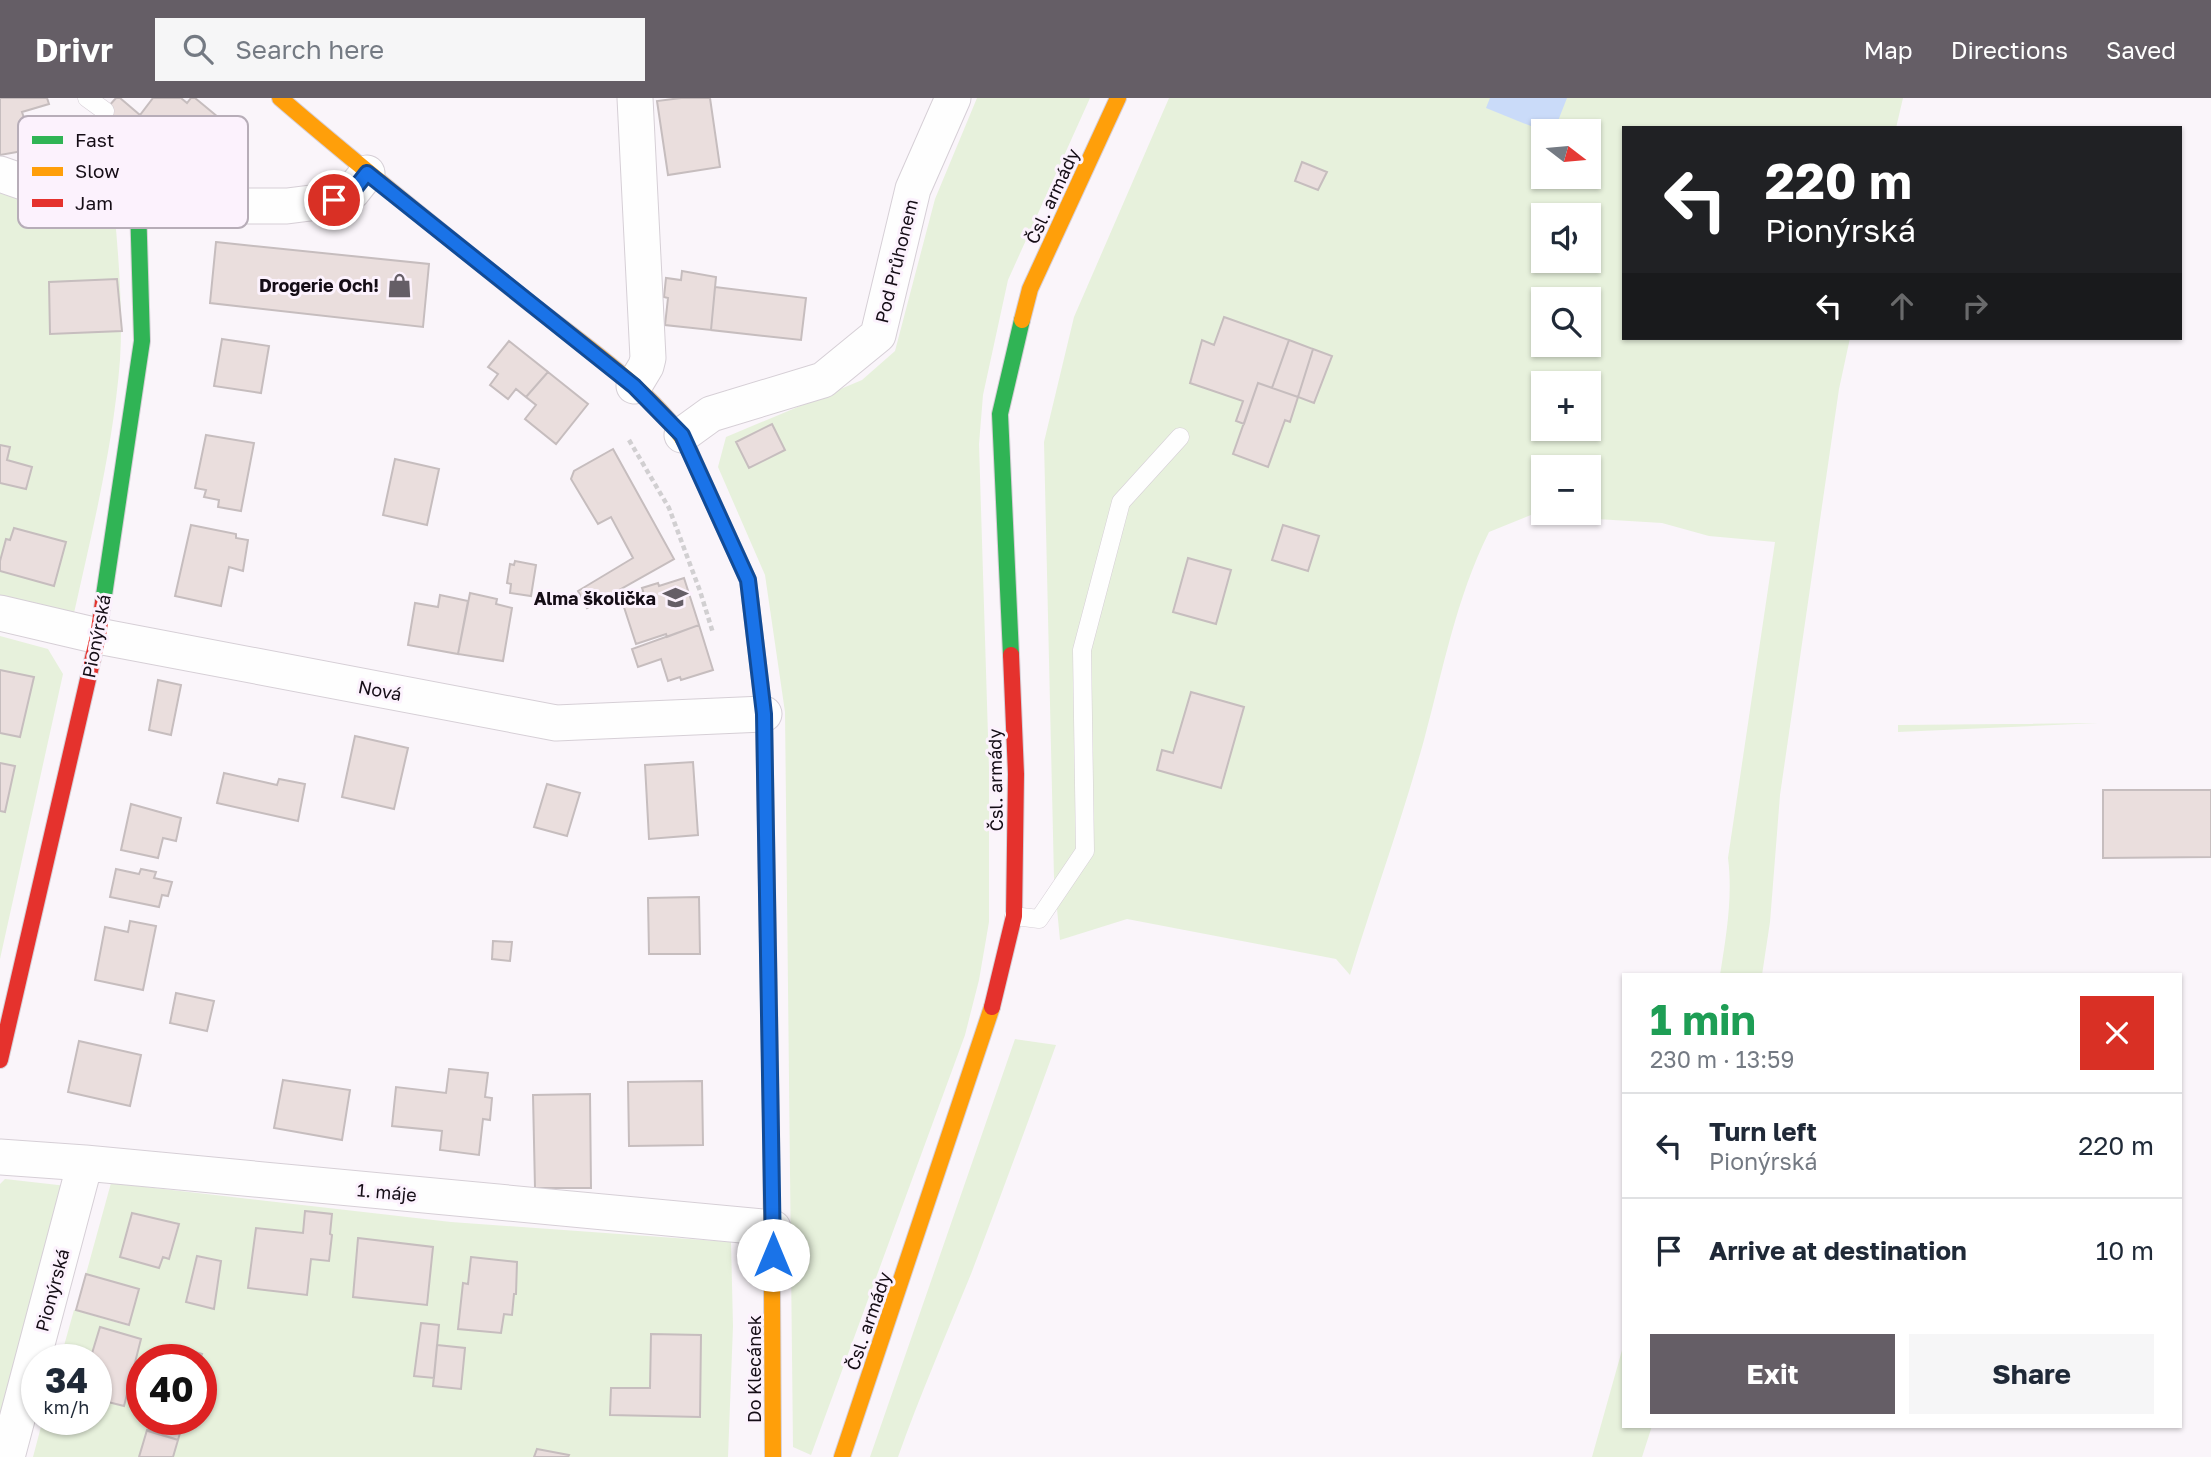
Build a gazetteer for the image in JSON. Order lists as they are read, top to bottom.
{
  "streets": {
    "street": [
      "Čsl. armády",
      "Pod Průhonem",
      "Pionýrská",
      "Nová",
      "1. máje",
      "Do Klecánek"
    ]
  },
  "crossings": [
    ["Pod Průhonem", "Do Klecánek"],
    ["Pionýrská", "Nová"],
    ["Pionýrská", "1. máje"],
    ["Nová", "Do Klecánek"],
    ["1. máje", "Do Klecánek"]
  ],
  "places": {
    "shop": ["Drogerie Och!"],
    "school or university": ["Alma školička"]
  },
  "legend": ["Fast", "Slow", "Jam"],
  "north": "right",
  "page": {
    "header": "Drivr",
    "search": "Search here",
    "nav": ["Map", "Directions", "Saved"],
    "map_buttons": ["+", "−"],
    "turn": ["220 m", "Pionýrská"],
    "heading": ["1 min", "230 m · 13:59"],
    "list": [
      {
        "name": "Turn left",
        "note": "Pionýrská",
        "value": "220 m"
      },
      {
        "name": "Arrive at destination",
        "value": "10 m"
      }
    ],
    "buttons": ["Exit", "Share"],
    "speed": "34 km/h",
    "limit": "40"
  }
}
